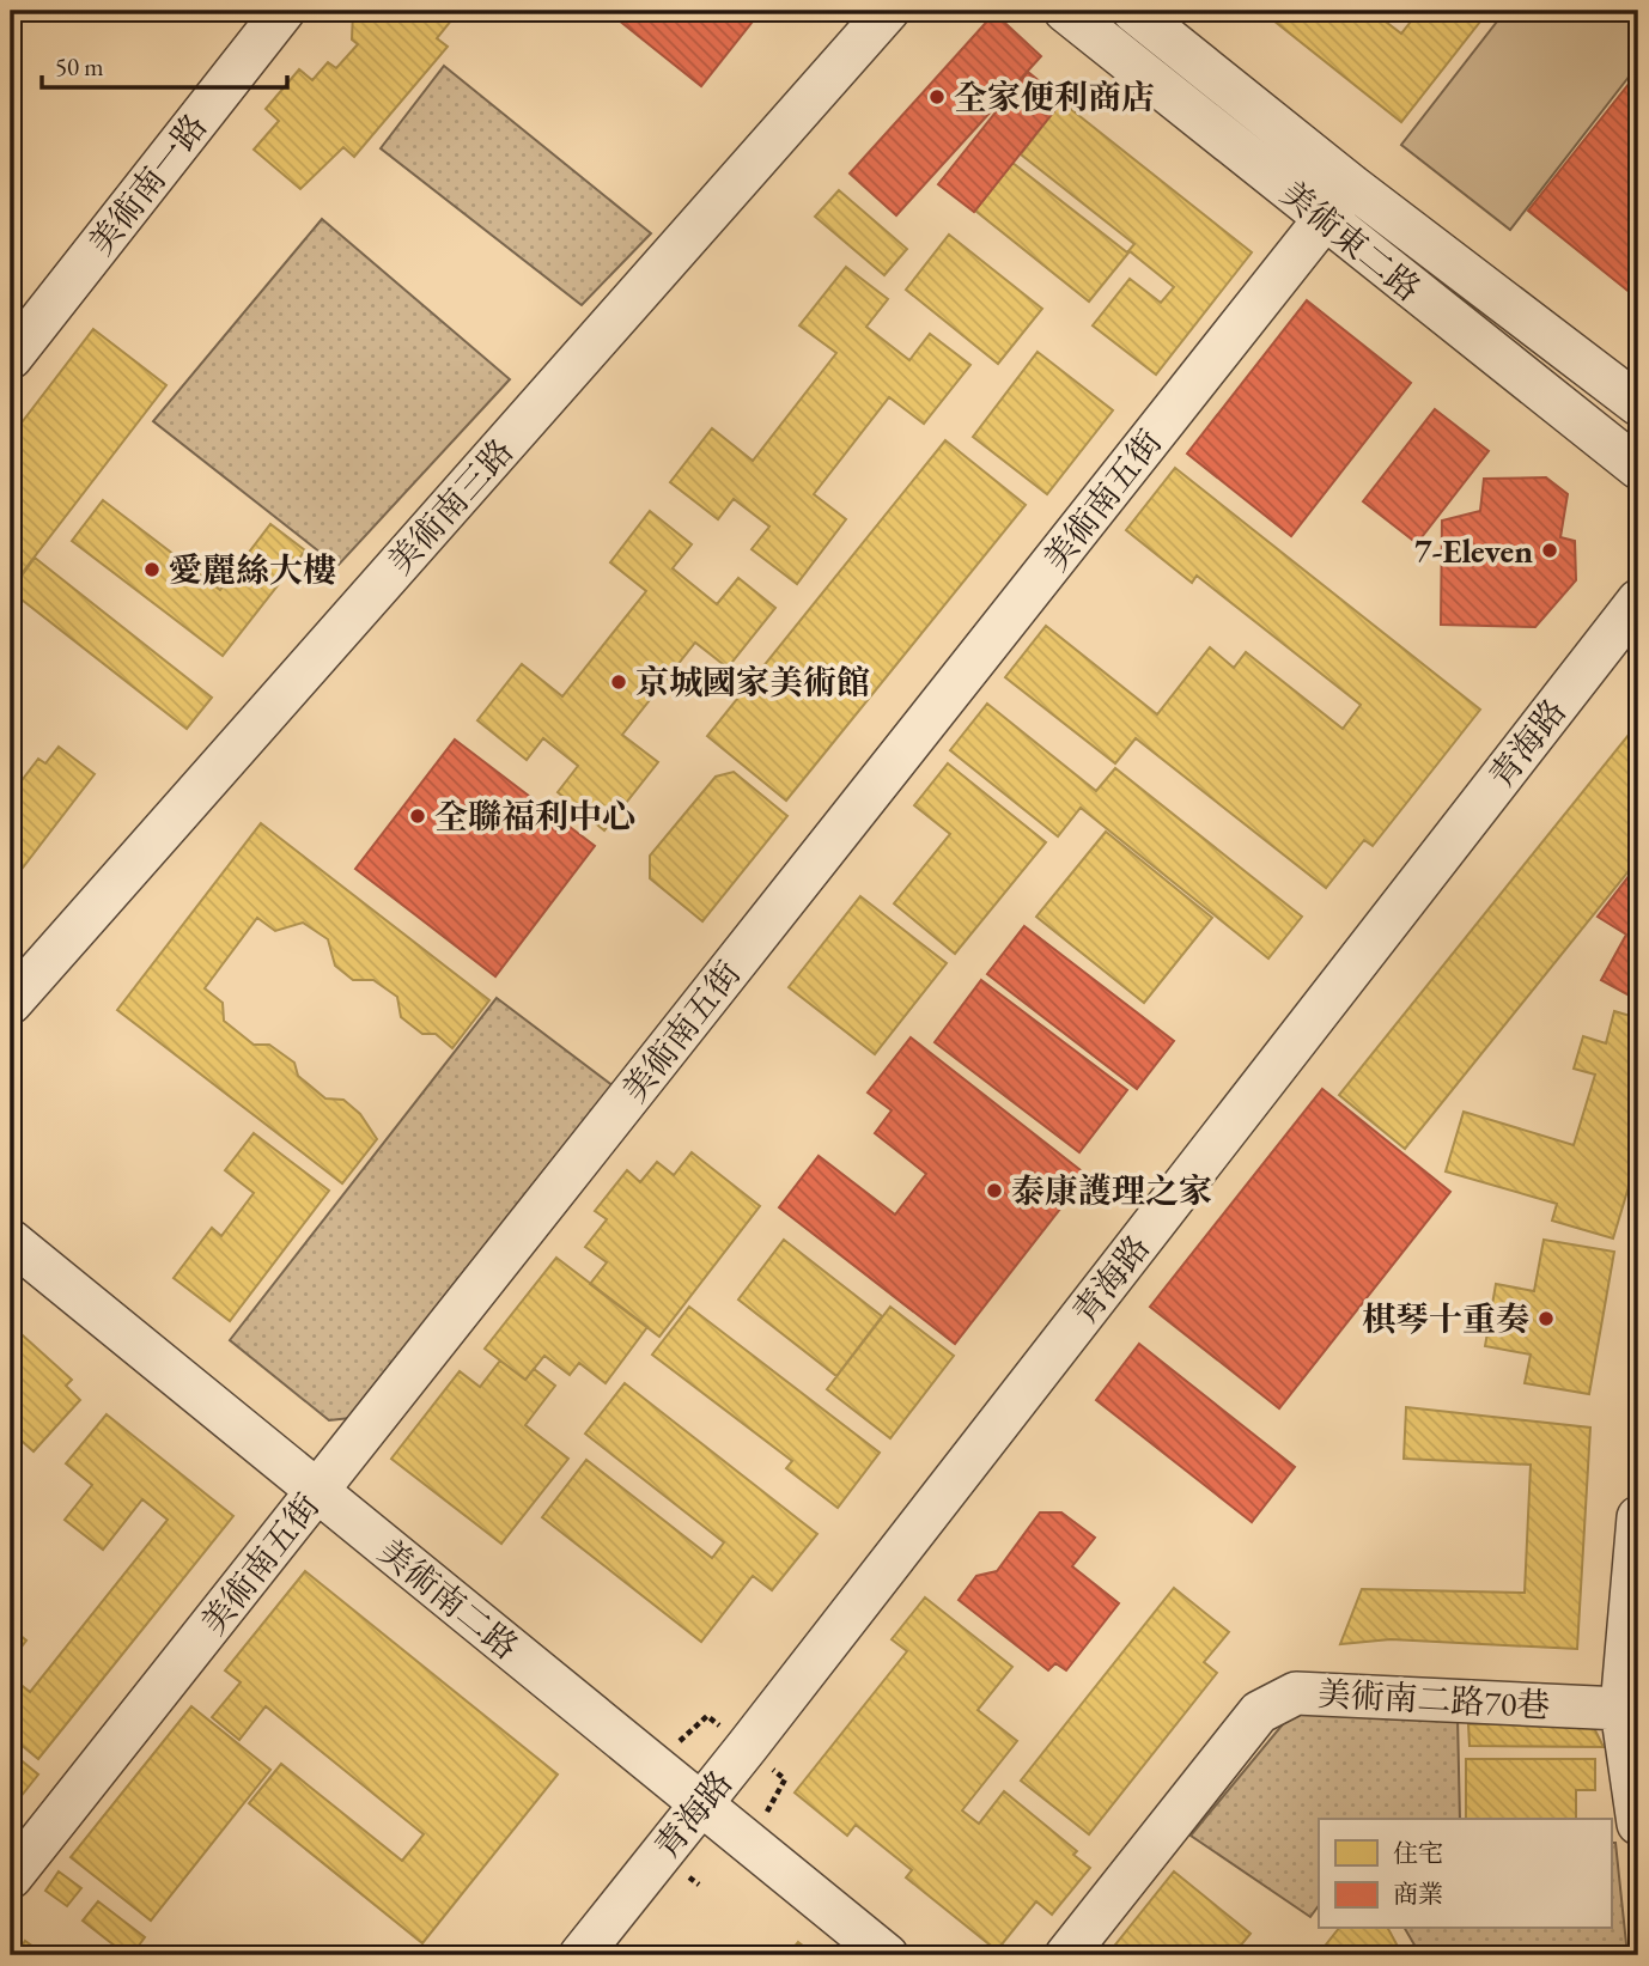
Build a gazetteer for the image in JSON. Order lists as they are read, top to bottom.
{
  "streets": {
    "street": [
      "美術南一路",
      "美術東二路",
      "美術南五街",
      "美術南三路",
      "青海路",
      "美術南二路",
      "美術南二路70巷"
    ]
  },
  "crossings": [
    ["美術東二路", "美術南五街"],
    ["美術南五街", "美術南二路"],
    ["青海路", "美術南二路"]
  ],
  "places": [
    "全家便利商店",
    "7-Eleven",
    "愛麗絲大樓",
    "京城國家美術館",
    "全聯福利中心",
    "泰康護理之家",
    "棋琴十重奏"
  ],
  "legend": ["住宅", "商業"],
  "scale_bar": "50 m"
}
